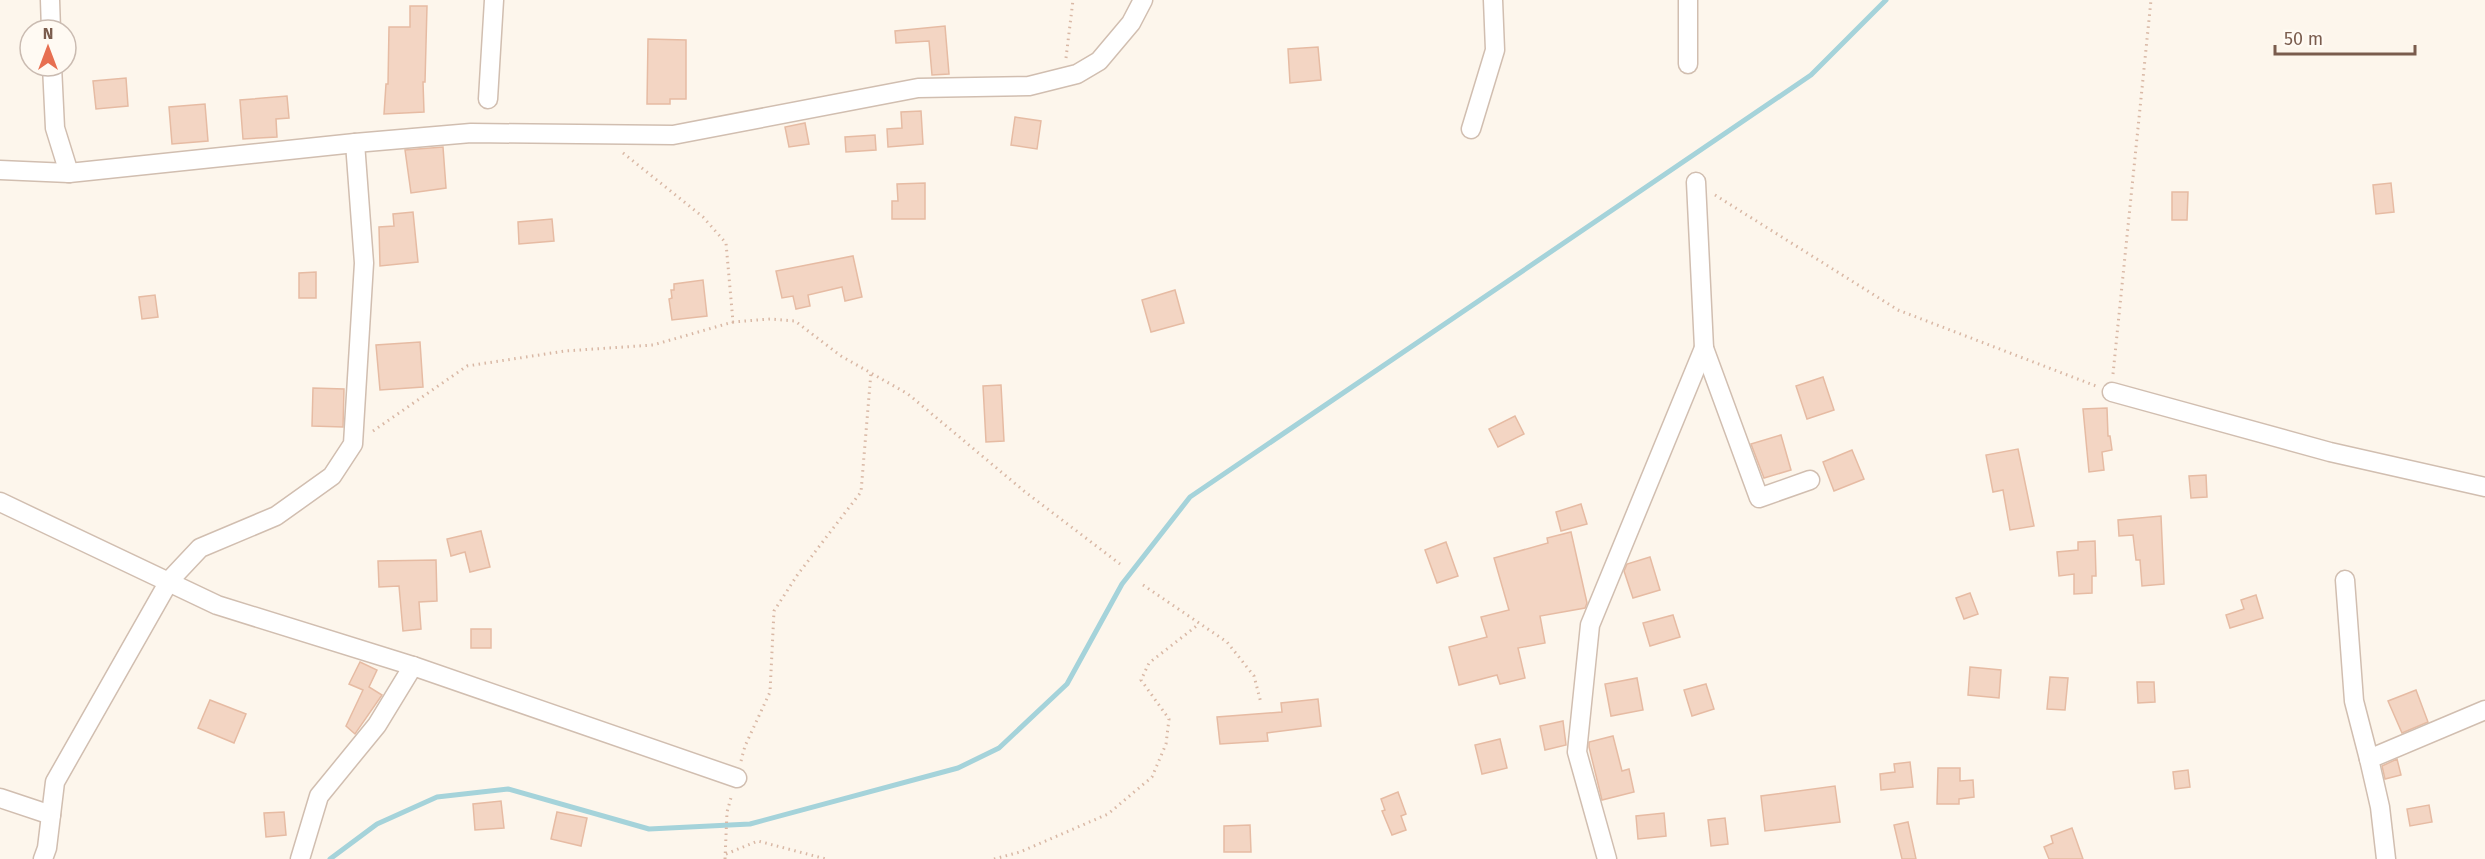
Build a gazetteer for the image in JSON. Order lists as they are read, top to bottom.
{
  "scale_bar": "50 m",
  "north": "top"
}
